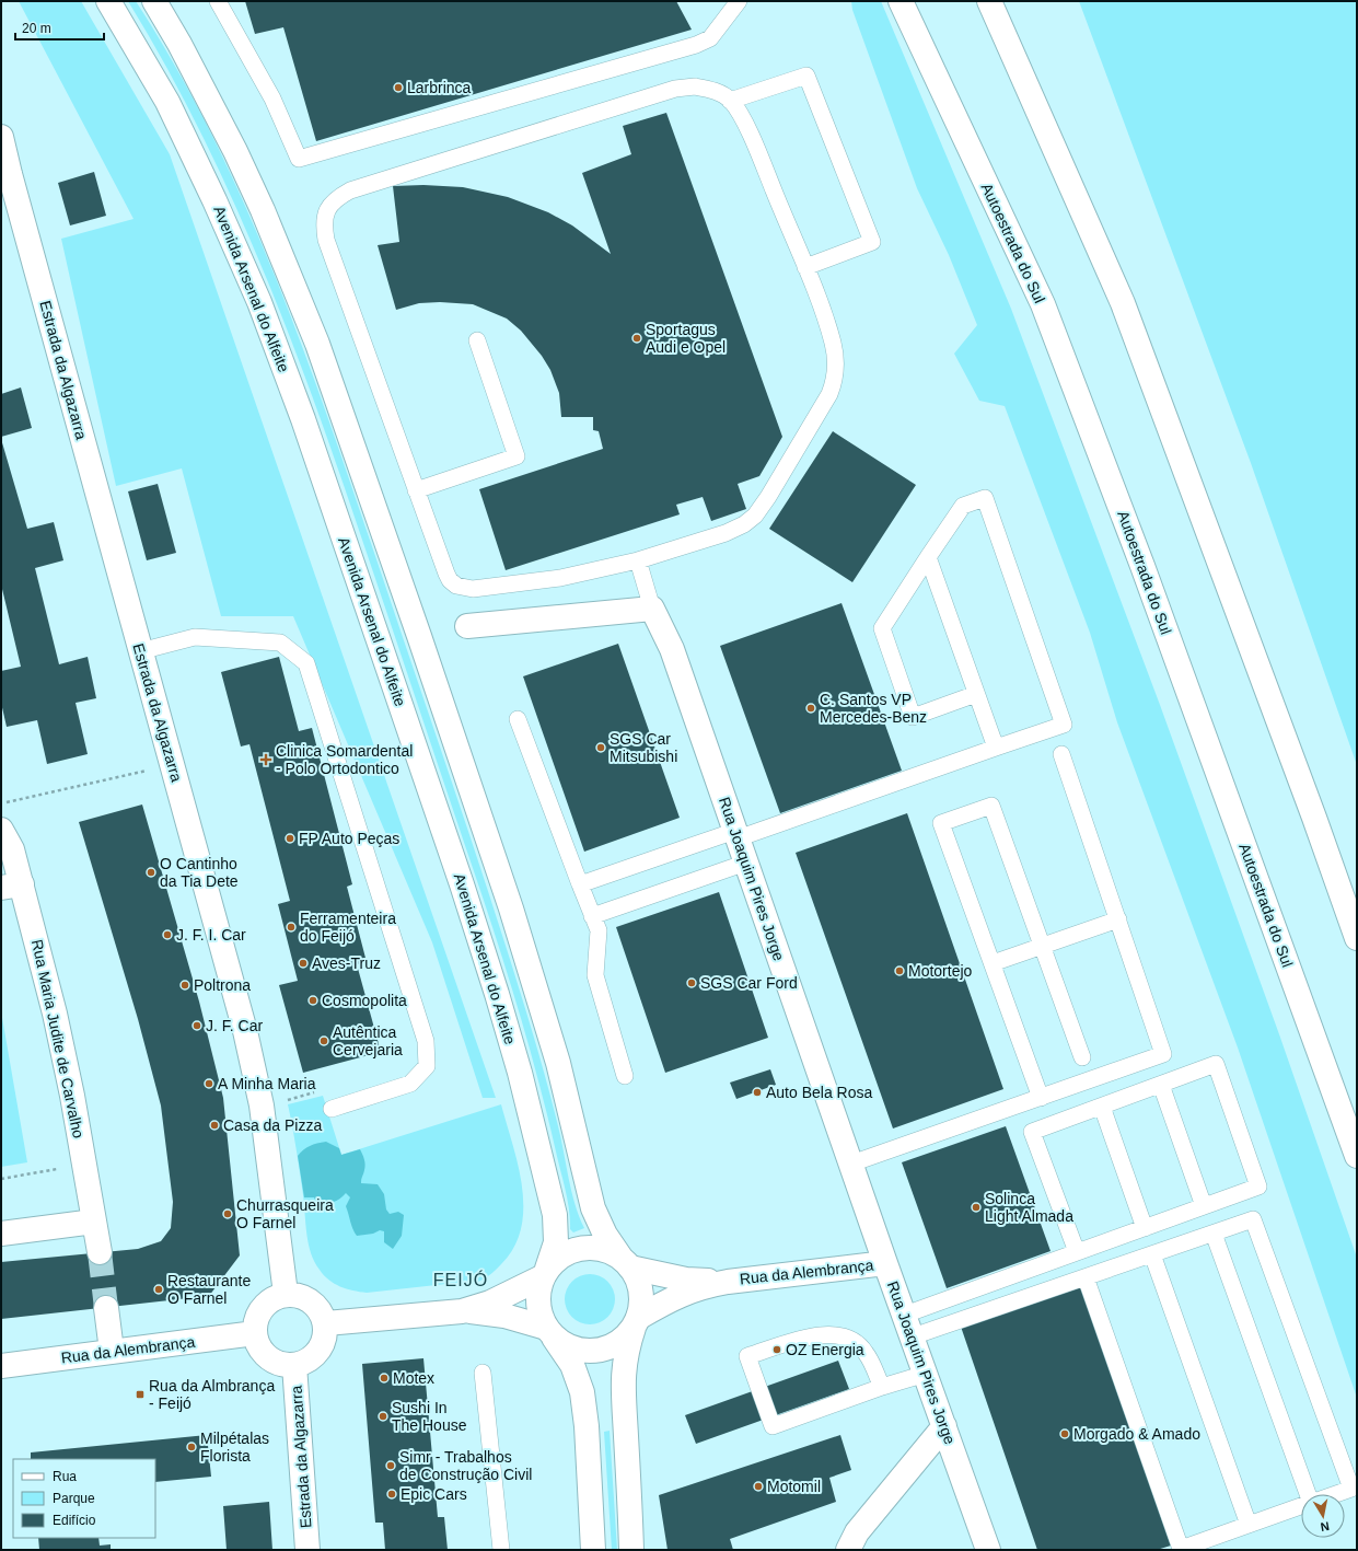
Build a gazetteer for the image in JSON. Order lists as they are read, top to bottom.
{
  "streets": {
    "main road": [
      "Autoestrada do Sul",
      "Avenida Arsenal do Alfeite",
      "Estrada da Algazarra",
      "Rua Joaquim Pires Jorge",
      "Rua Maria Judite de Carvalho",
      "Rua da Alembrança"
    ]
  },
  "crossings": [
    ["Avenida Arsenal do Alfeite", "Rua da Alembrança"],
    ["Estrada da Algazarra", "Rua da Alembrança"],
    ["Rua Joaquim Pires Jorge", "Rua da Alembrança"]
  ],
  "districts": ["FEIJÓ"],
  "places": {
    "other": [
      "Larbrinca",
      "Sportagus Audi e Opel",
      "C. Santos VP Mercedes-Benz",
      "SGS Car Mitsubishi",
      "FP Auto Peças",
      "O Cantinho da Tia Dete",
      "Ferramenteira do Feijó",
      "J. F. I. Car",
      "Aves-Truz",
      "Motortejo",
      "SGS Car Ford",
      "Poltrona",
      "Cosmopolita",
      "J. F. Car",
      "Autêntica Cervejaria",
      "A Minha Maria",
      "Auto Bela Rosa",
      "Casa da Pizza",
      "Solinca Light Almada",
      "Churrasqueira O Farnel",
      "Restaurante O Farnel",
      "OZ Energia",
      "Motex",
      "Sushi In The House",
      "Morgado & Amado",
      "Milpétalas Florista",
      "Simr - Trabalhos de Construção Civil",
      "Motomil",
      "Epic Cars"
    ],
    "health": ["Clinica Somardental - Polo Ortodontico"],
    "transit": ["Rua da Almbrança - Feijó"]
  },
  "legend": ["Rua", "Parque", "Edifício"],
  "scale_bar": "20 m",
  "north": "bottom"
}
